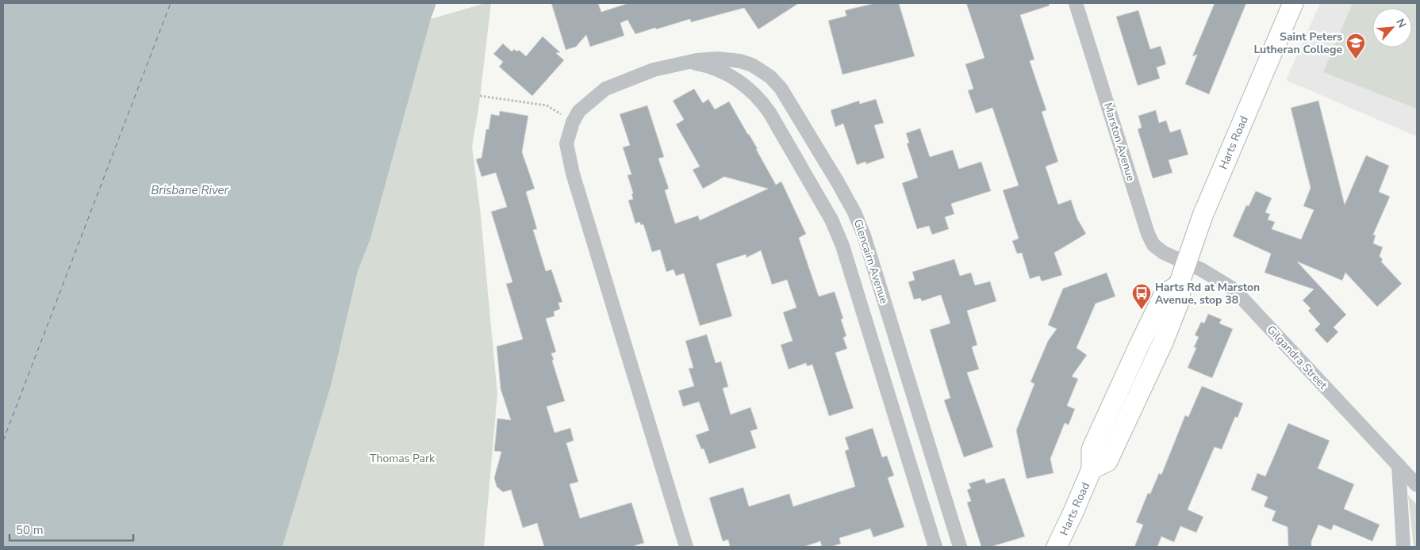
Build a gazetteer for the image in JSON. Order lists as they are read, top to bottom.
{
  "streets": {
    "street": [
      "Marston Avenue",
      "Harts Road",
      "Glencairn Avenue",
      "Gilgandra Street"
    ]
  },
  "crossings": [
    ["Marston Avenue", "Harts Road"],
    ["Marston Avenue", "Gilgandra Street"],
    ["Harts Road", "Gilgandra Street"]
  ],
  "water": ["Brisbane River"],
  "parks": ["Thomas Park"],
  "places": {
    "school or university": ["Saint Peters Lutheran College"],
    "bus stop": ["Harts Rd at Marston Avenue, stop 38"]
  },
  "scale_bar": "50 m",
  "north": "top right"
}
